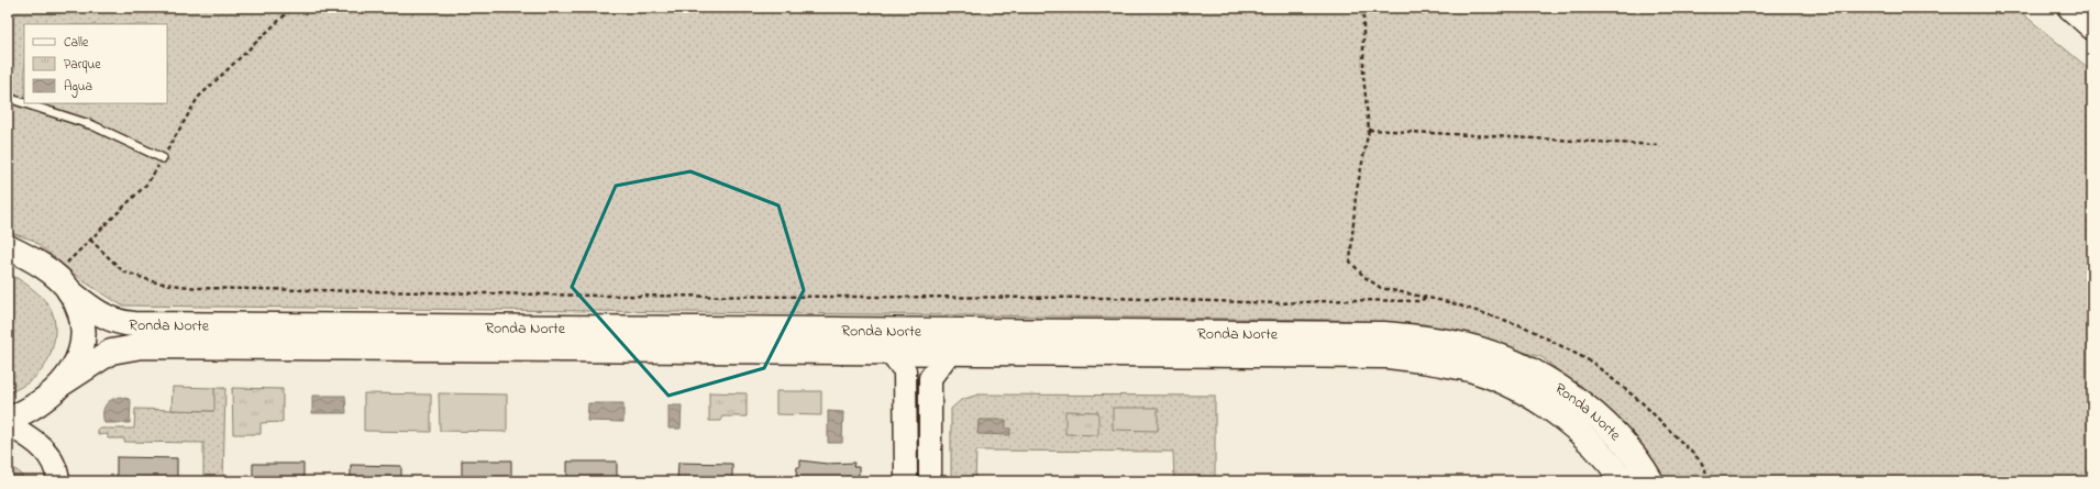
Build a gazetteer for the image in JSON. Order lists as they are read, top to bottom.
{
  "streets": {
    "main road": ["Ronda Norte"]
  },
  "legend": ["Calle", "Parque", "Agua"]
}
